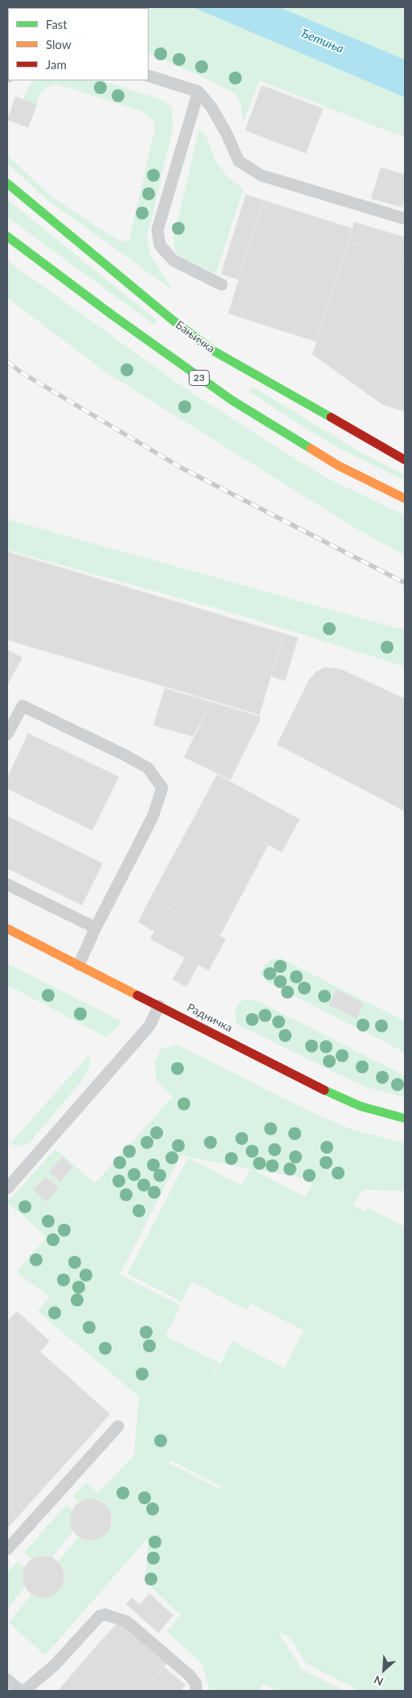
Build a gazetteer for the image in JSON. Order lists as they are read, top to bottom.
{
  "streets": {
    "street": ["Бањичка", "23", "Радничка"]
  },
  "water": ["Ђетиња"],
  "legend": ["Fast", "Slow", "Jam"],
  "north": "bottom left"
}
